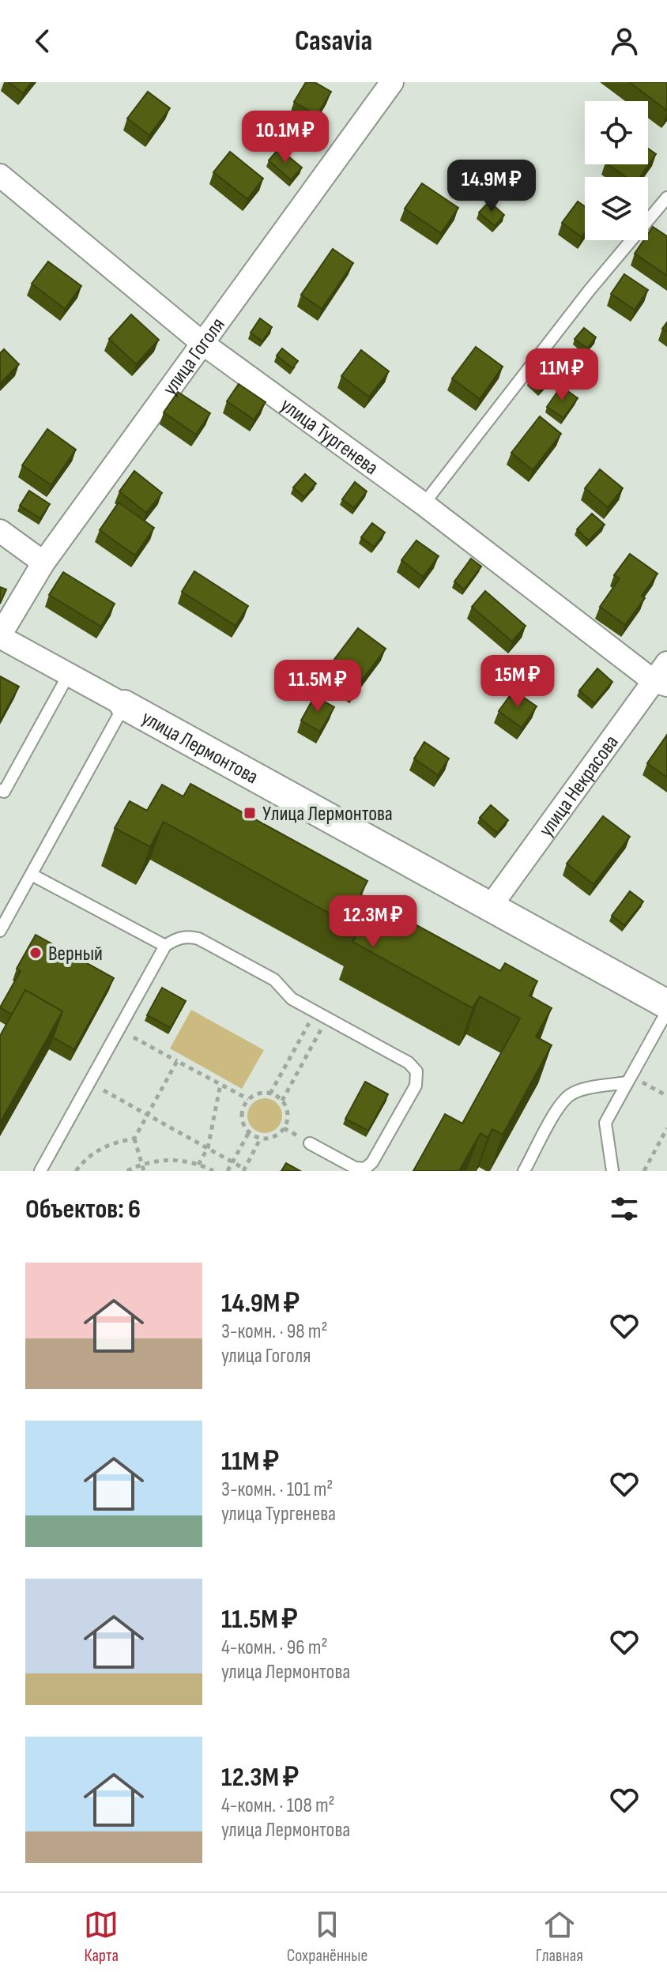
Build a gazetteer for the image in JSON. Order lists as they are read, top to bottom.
{
  "streets": {
    "street": [
      "улица Гоголя",
      "улица Тургенева",
      "улица Лермонтова",
      "улица Некрасова"
    ]
  },
  "crossings": [
    ["улица Гоголя", "улица Тургенева"],
    ["улица Гоголя", "улица Лермонтова"],
    ["улица Тургенева", "улица Некрасова"],
    ["улица Лермонтова", "улица Некрасова"]
  ],
  "places": {
    "transit": ["Улица Лермонтова"],
    "other": ["Верный"]
  },
  "page": {
    "header": "Casavia",
    "price": [
      "10.1M ₽",
      "14.9M ₽",
      "11M ₽",
      "15M ₽",
      "11.5M ₽",
      "12.3M ₽"
    ],
    "heading": "Объектов: 6",
    "list": [
      {
        "name": "14.9M ₽",
        "note": "3-комн. · 98 m² · улица Гоголя"
      },
      {
        "name": "11M ₽",
        "note": "3-комн. · 101 m² · улица Тургенева"
      },
      {
        "name": "11.5M ₽",
        "note": "4-комн. · 96 m² · улица Лермонтова"
      },
      {
        "name": "12.3M ₽",
        "note": "4-комн. · 108 m² · улица Лермонтова"
      }
    ],
    "tabs": ["Карта", "Сохранённые", "Главная"]
  }
}
